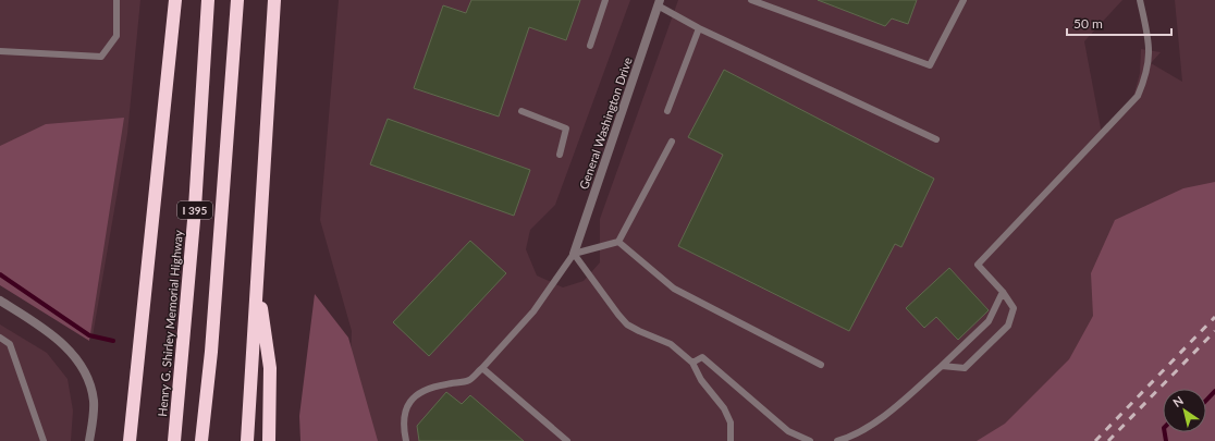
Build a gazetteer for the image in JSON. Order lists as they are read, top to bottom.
{
  "streets": {
    "highway": ["I 395", "Henry G. Shirley Memorial Highway"],
    "street": ["General Washington Drive"]
  },
  "scale_bar": "50 m",
  "north": "top left"
}
